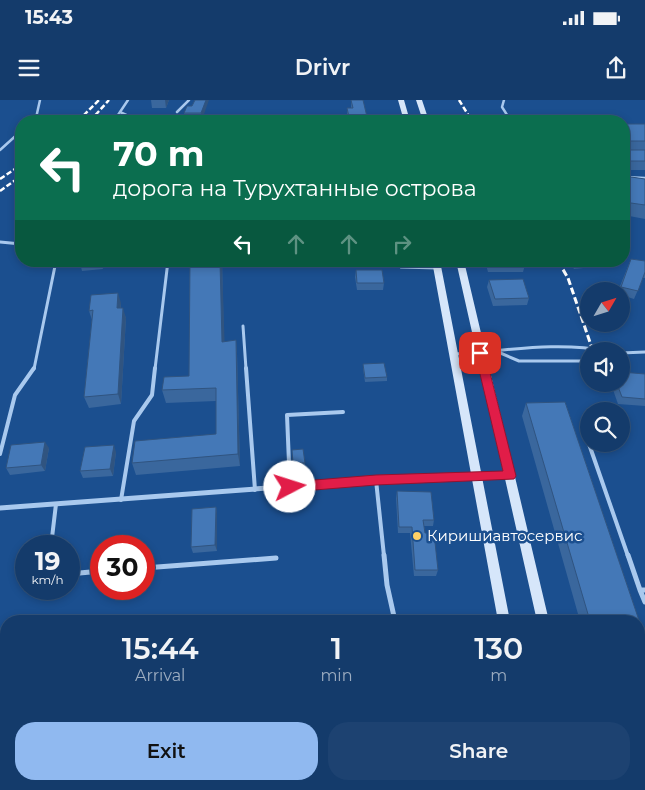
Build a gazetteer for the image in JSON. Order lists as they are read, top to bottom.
{
  "places": ["Киришиавтосервис"],
  "north": "top right",
  "page": {
    "status": "15:43",
    "header": "Drivr",
    "turn": ["70 m", "дорога на Турухтанные острова"],
    "speed": "19 km/h",
    "limit": "30",
    "eta": [
      "15:44",
      "Arrival",
      "1",
      "min",
      "130",
      "m"
    ],
    "buttons": ["Exit", "Share"]
  }
}
